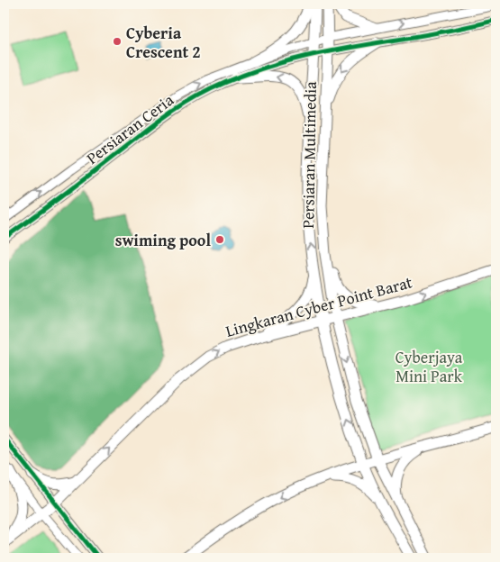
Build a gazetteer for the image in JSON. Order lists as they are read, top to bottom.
{
  "streets": {
    "main road": ["Persiaran Multimedia", "Lingkaran Cyber Point Barat"],
    "street": ["Persiaran Ceria"]
  },
  "crossings": [
    ["Persiaran Ceria", "Persiaran Multimedia"],
    ["Persiaran Multimedia", "Lingkaran Cyber Point Barat"]
  ],
  "one_way": ["Lingkaran Cyber Point Barat"],
  "parks": ["Cyberjaya Mini Park"],
  "places": ["Cyberia Crescent 2", "swiming pool"]
}
